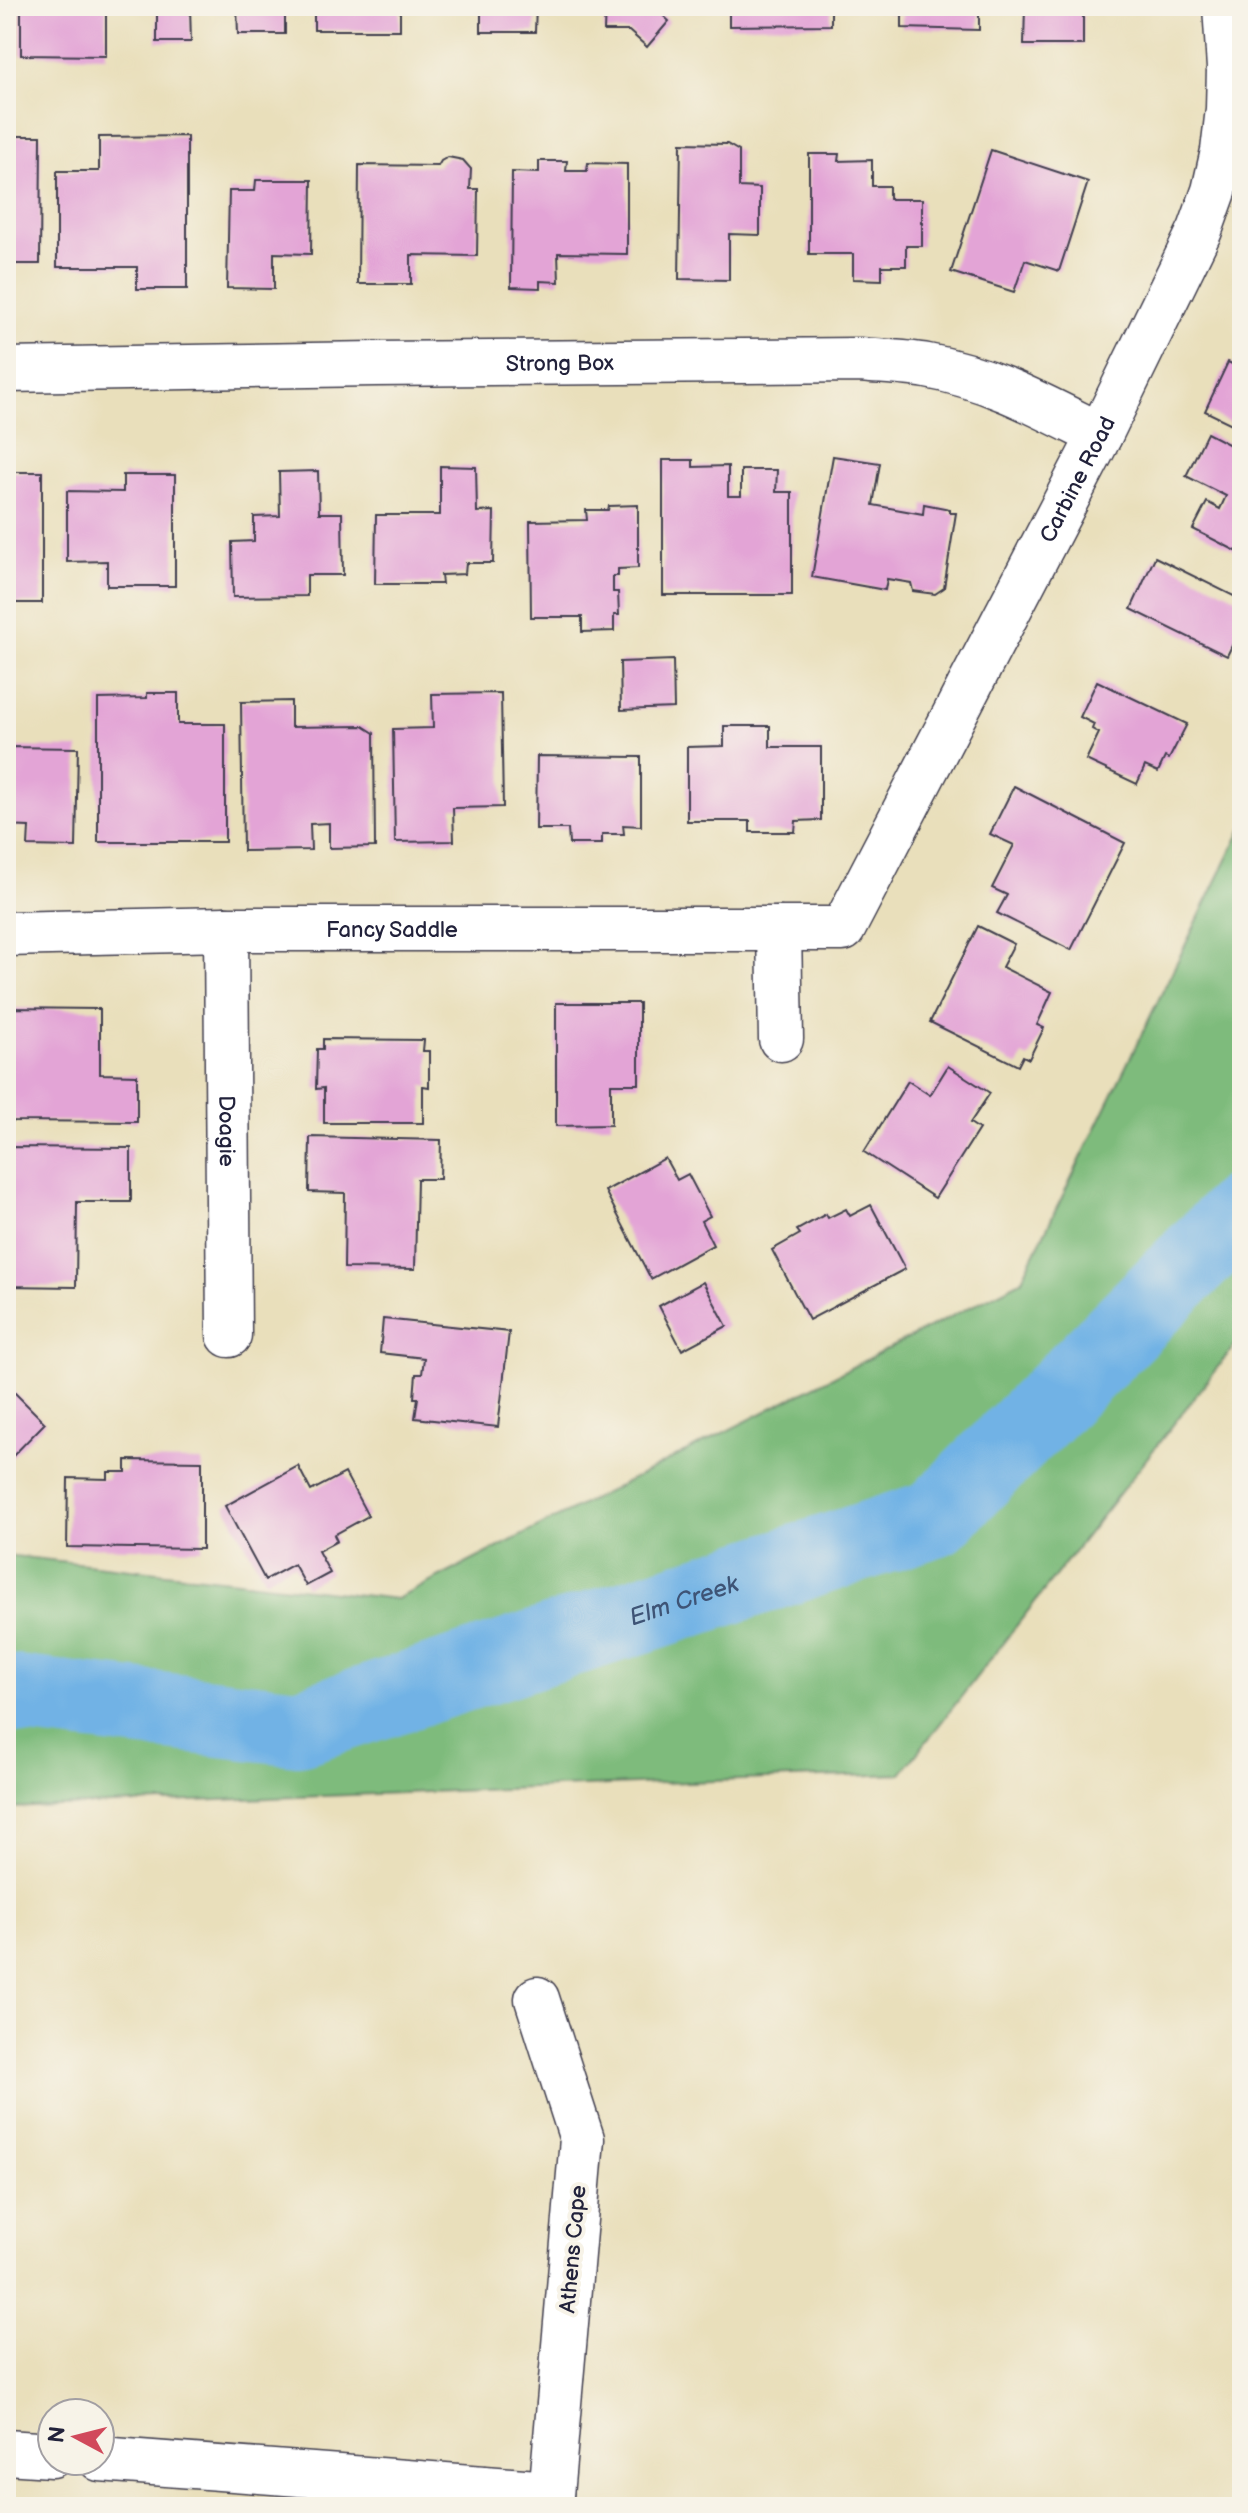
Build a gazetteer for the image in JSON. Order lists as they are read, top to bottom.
{
  "streets": {
    "street": [
      "Strong Box",
      "Carbine Road",
      "Fancy Saddle",
      "Doagie",
      "Athens Cape"
    ]
  },
  "crossings": [
    ["Strong Box", "Carbine Road"],
    ["Carbine Road", "Fancy Saddle"],
    ["Fancy Saddle", "Doagie"]
  ],
  "water": ["Elm Creek"],
  "north": "left"
}
